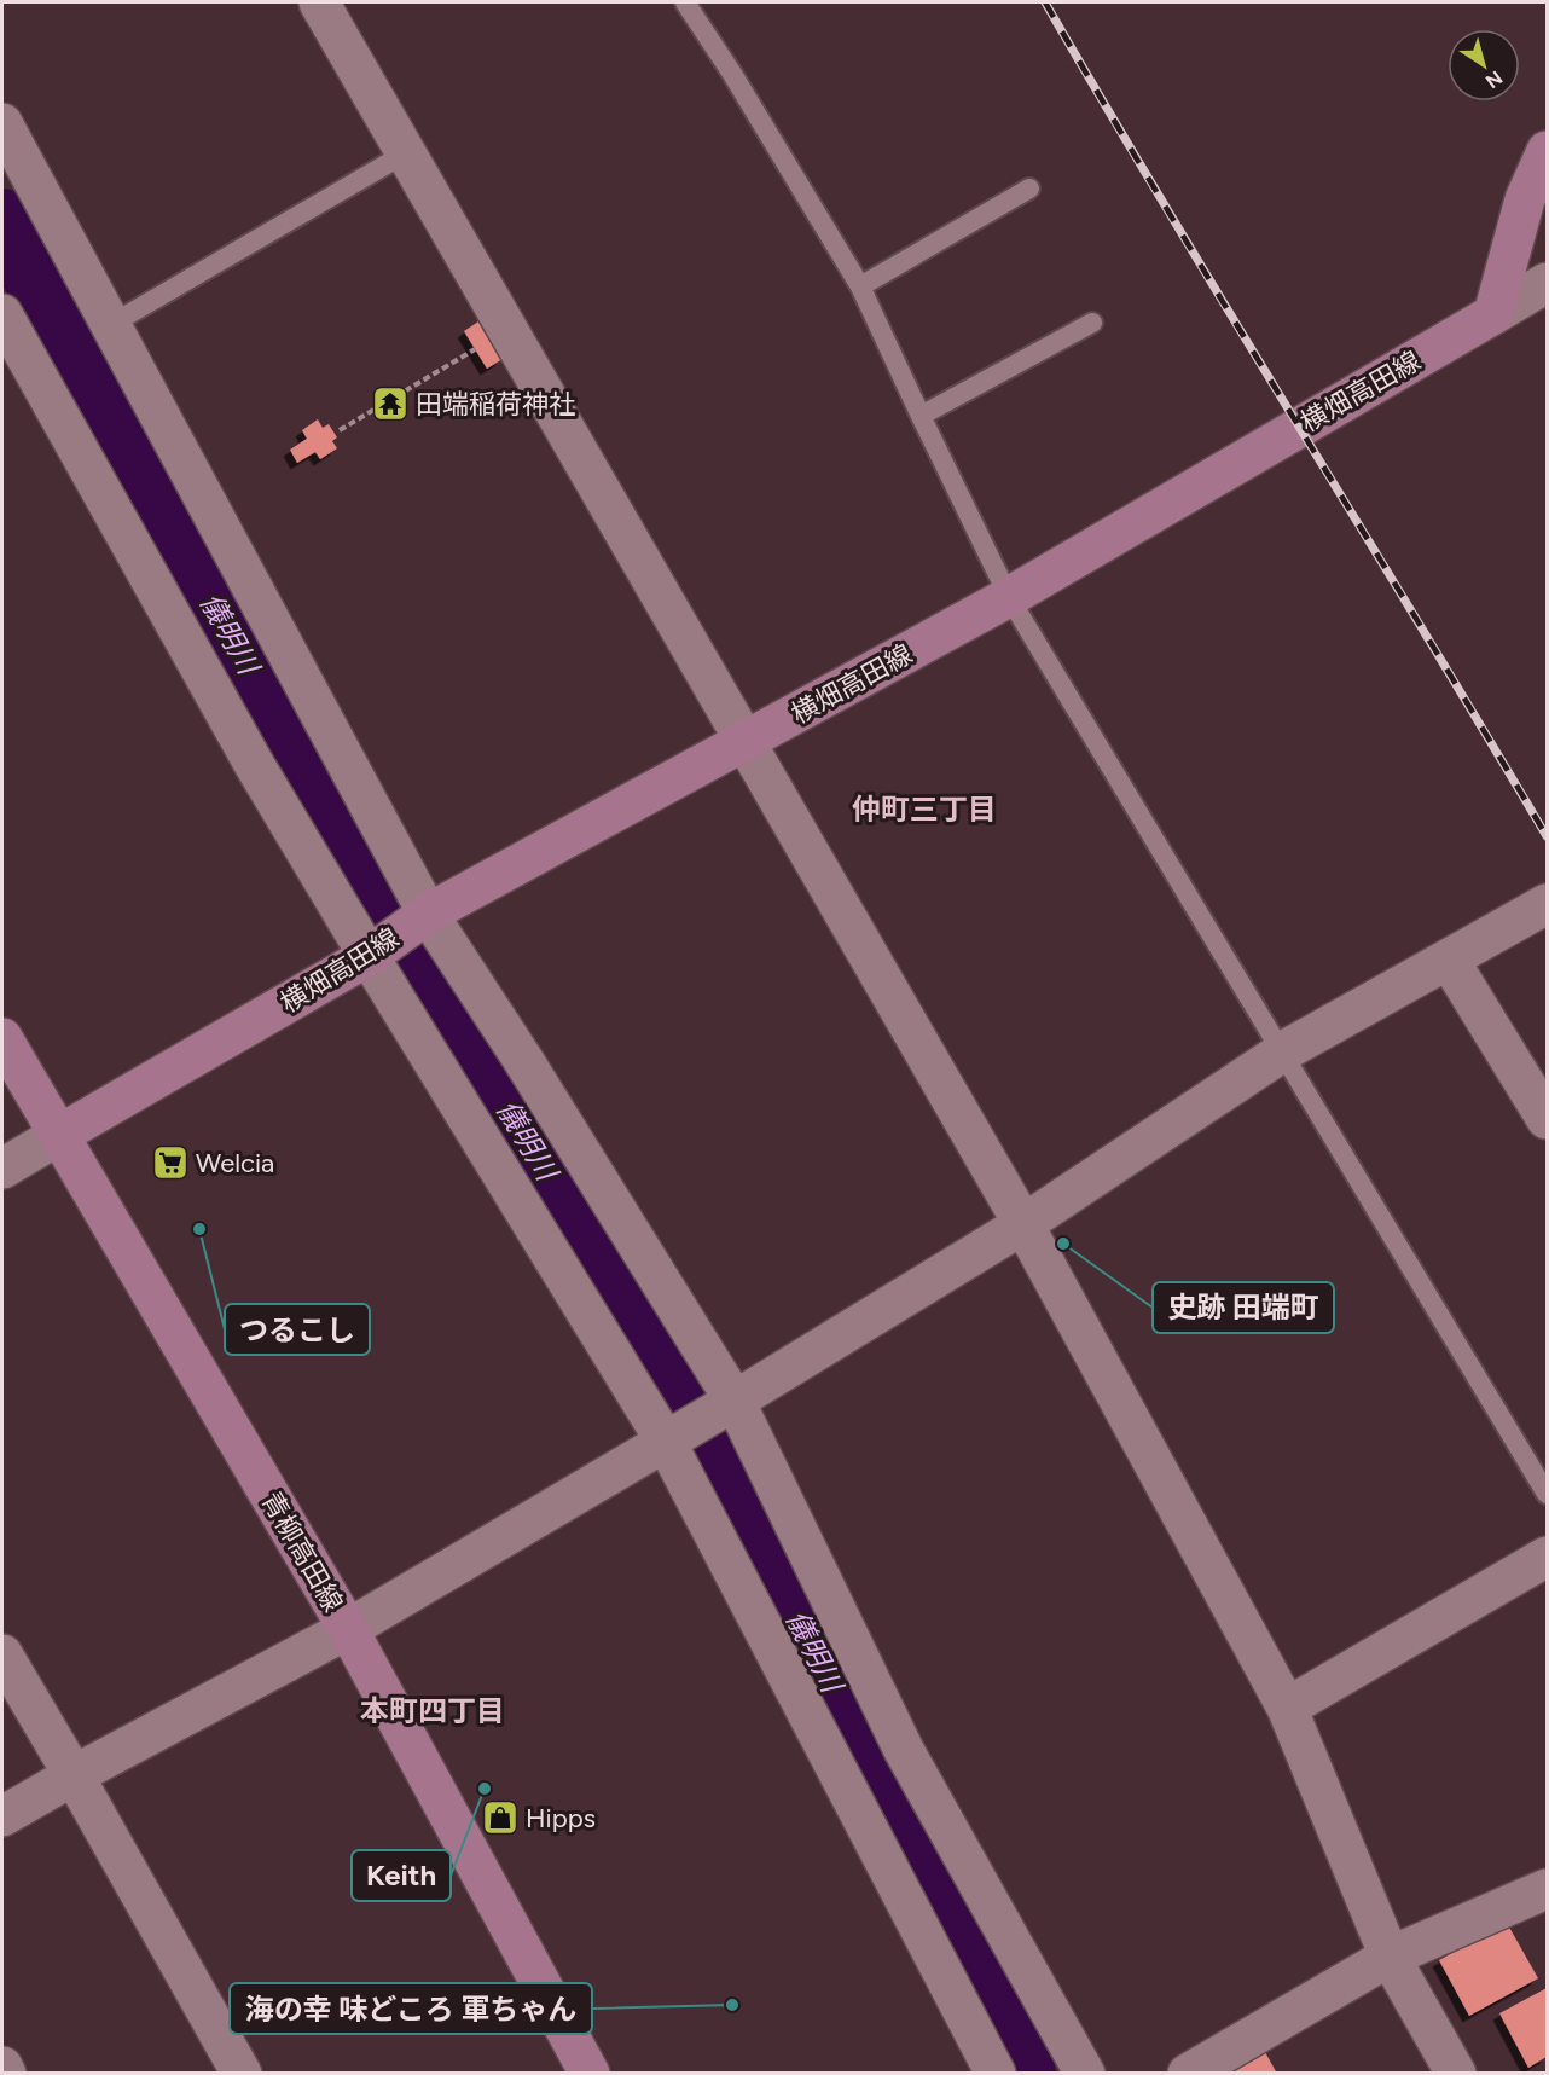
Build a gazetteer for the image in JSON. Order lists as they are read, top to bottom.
{
  "streets": {
    "main road": ["横畑高田線", "青柳高田線"]
  },
  "crossings": [
    ["横畑高田線", "青柳高田線"]
  ],
  "districts": ["仲町三丁目", "本町四丁目"],
  "water": ["儀明川"],
  "places": {
    "temple": ["田端稲荷神社"],
    "supermarket": ["Welcia"],
    "other": [
      "つるこし",
      "史跡 田端町",
      "Keith",
      "海の幸 味どころ 軍ちゃん"
    ],
    "shop": ["Hipps"]
  },
  "north": "bottom right"
}
